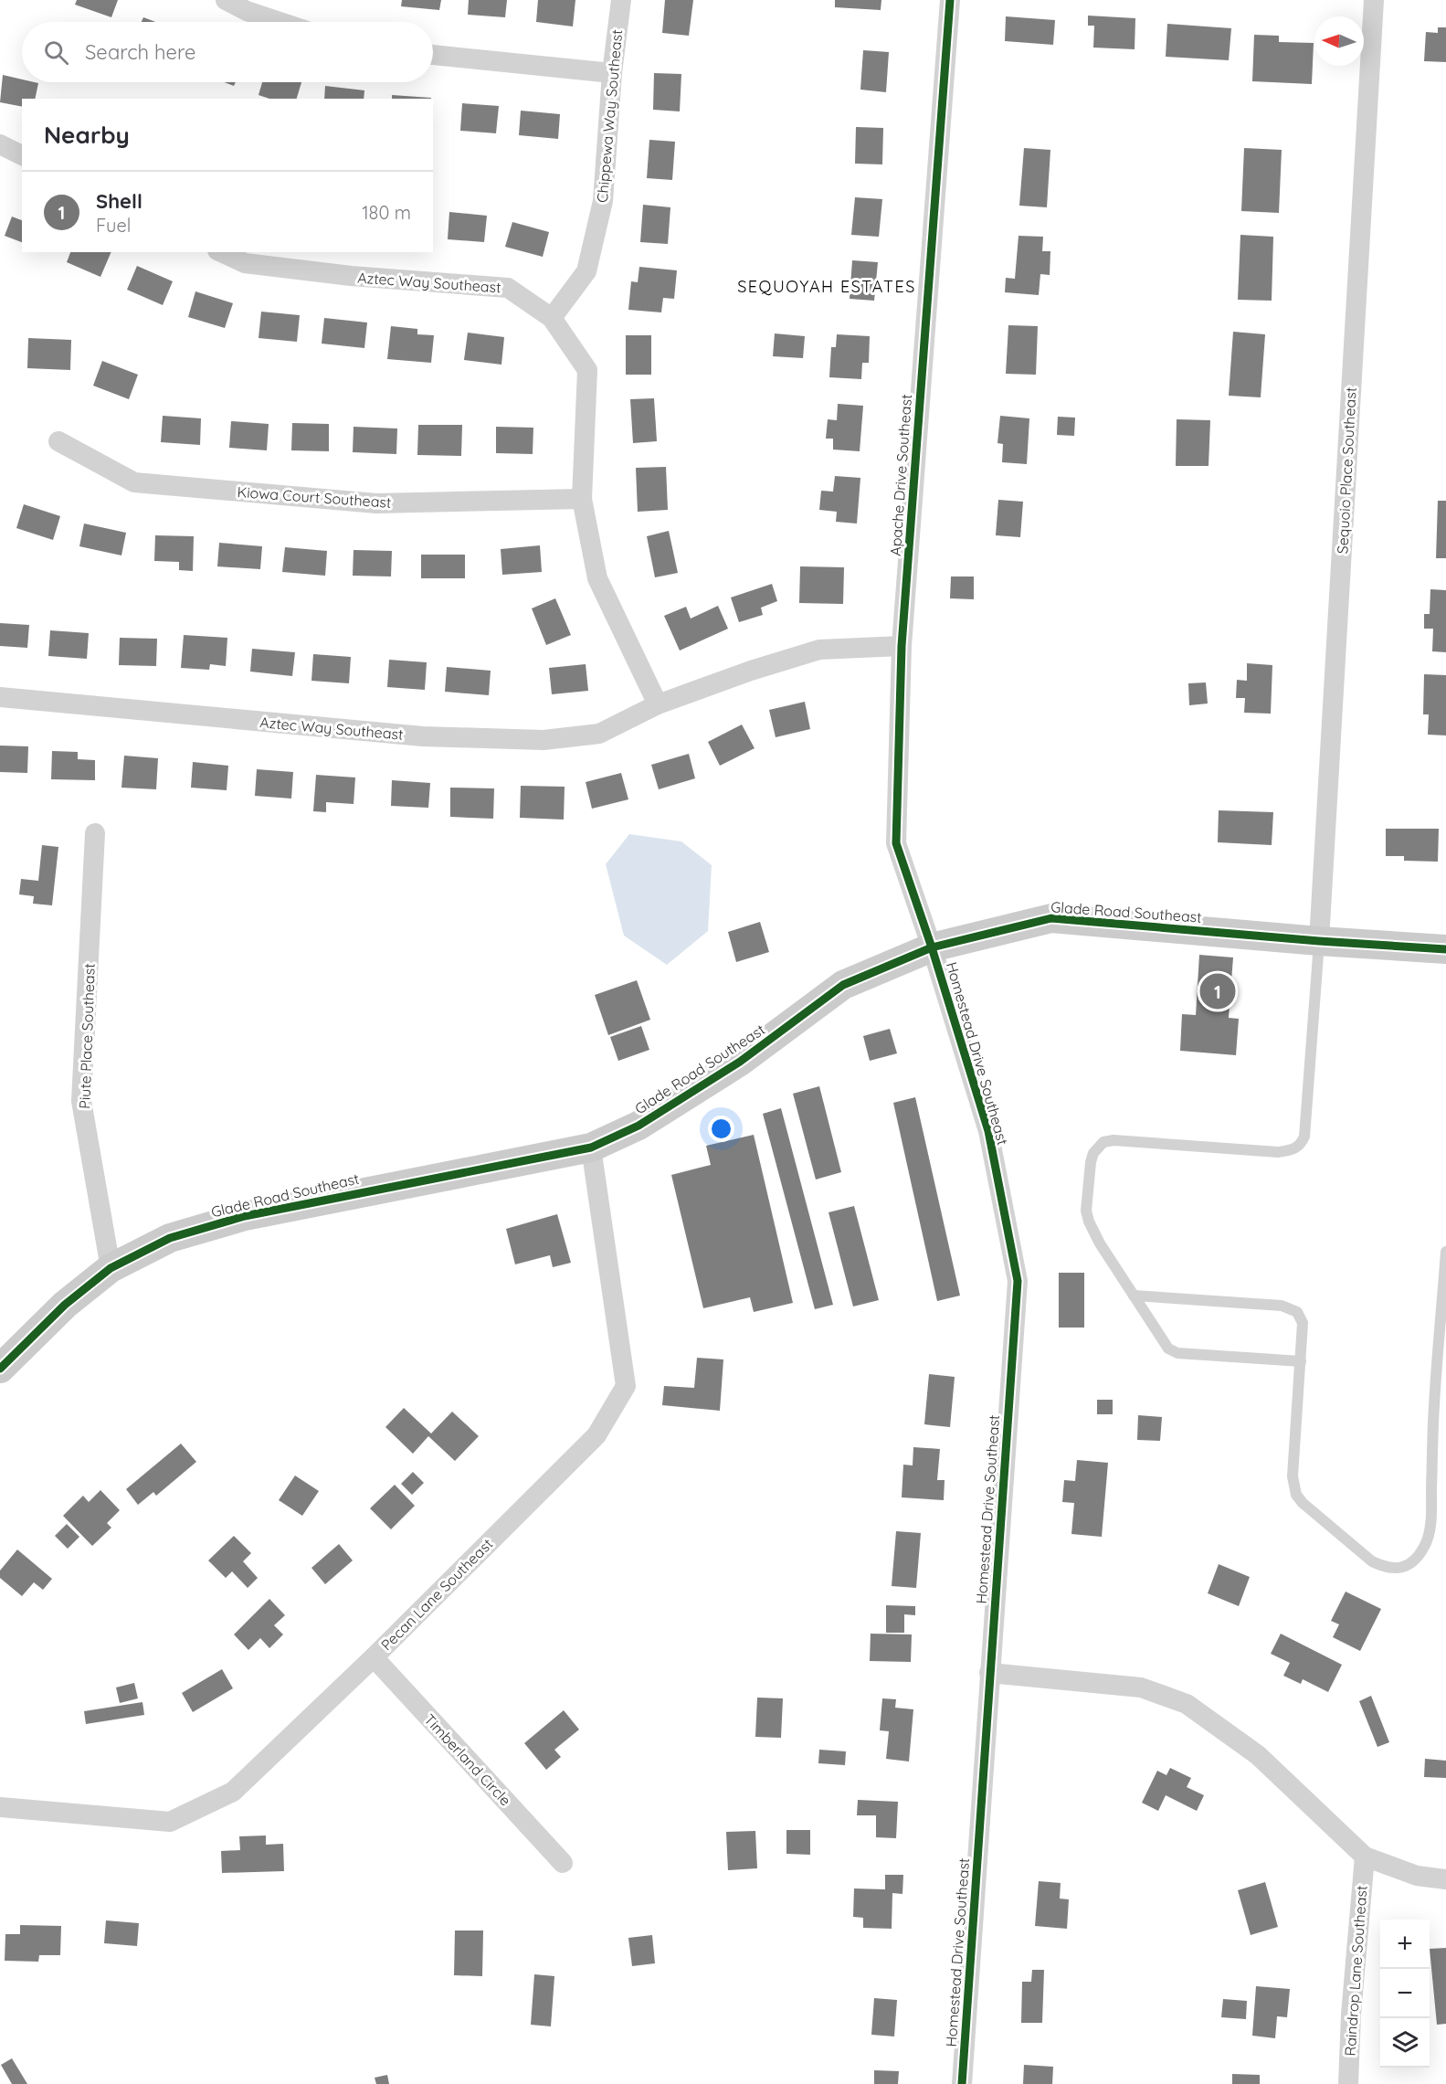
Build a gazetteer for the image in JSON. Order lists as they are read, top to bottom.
{
  "streets": {
    "street": [
      "Chippewa Way Southeast",
      "Aztec Way Southeast",
      "Sequoio Place Southeast",
      "Apache Drive Southeast",
      "Kiowa Court Southeast",
      "Glade Road Southeast",
      "Piute Place Southeast",
      "Homestead Drive Southeast",
      "Pecan Lane Southeast",
      "Timberland Circle",
      "Raindrop Lane Southeast"
    ]
  },
  "crossings": [
    ["Chippewa Way Southeast", "Aztec Way Southeast"],
    ["Aztec Way Southeast", "Apache Drive Southeast"],
    ["Aztec Way Southeast", "Kiowa Court Southeast"],
    ["Sequoio Place Southeast", "Glade Road Southeast"],
    ["Apache Drive Southeast", "Glade Road Southeast"],
    ["Apache Drive Southeast", "Homestead Drive Southeast"],
    ["Glade Road Southeast", "Piute Place Southeast"],
    ["Glade Road Southeast", "Homestead Drive Southeast"],
    ["Glade Road Southeast", "Pecan Lane Southeast"],
    ["Pecan Lane Southeast", "Timberland Circle"]
  ],
  "districts": ["SEQUOYAH ESTATES"],
  "north": "left",
  "page": {
    "search": "Search here",
    "heading": "Nearby",
    "list": [
      {
        "mark": "1",
        "name": "Shell",
        "note": "Fuel",
        "value": "180 m"
      }
    ],
    "pins": "1",
    "map_buttons": ["+", "−"]
  }
}
